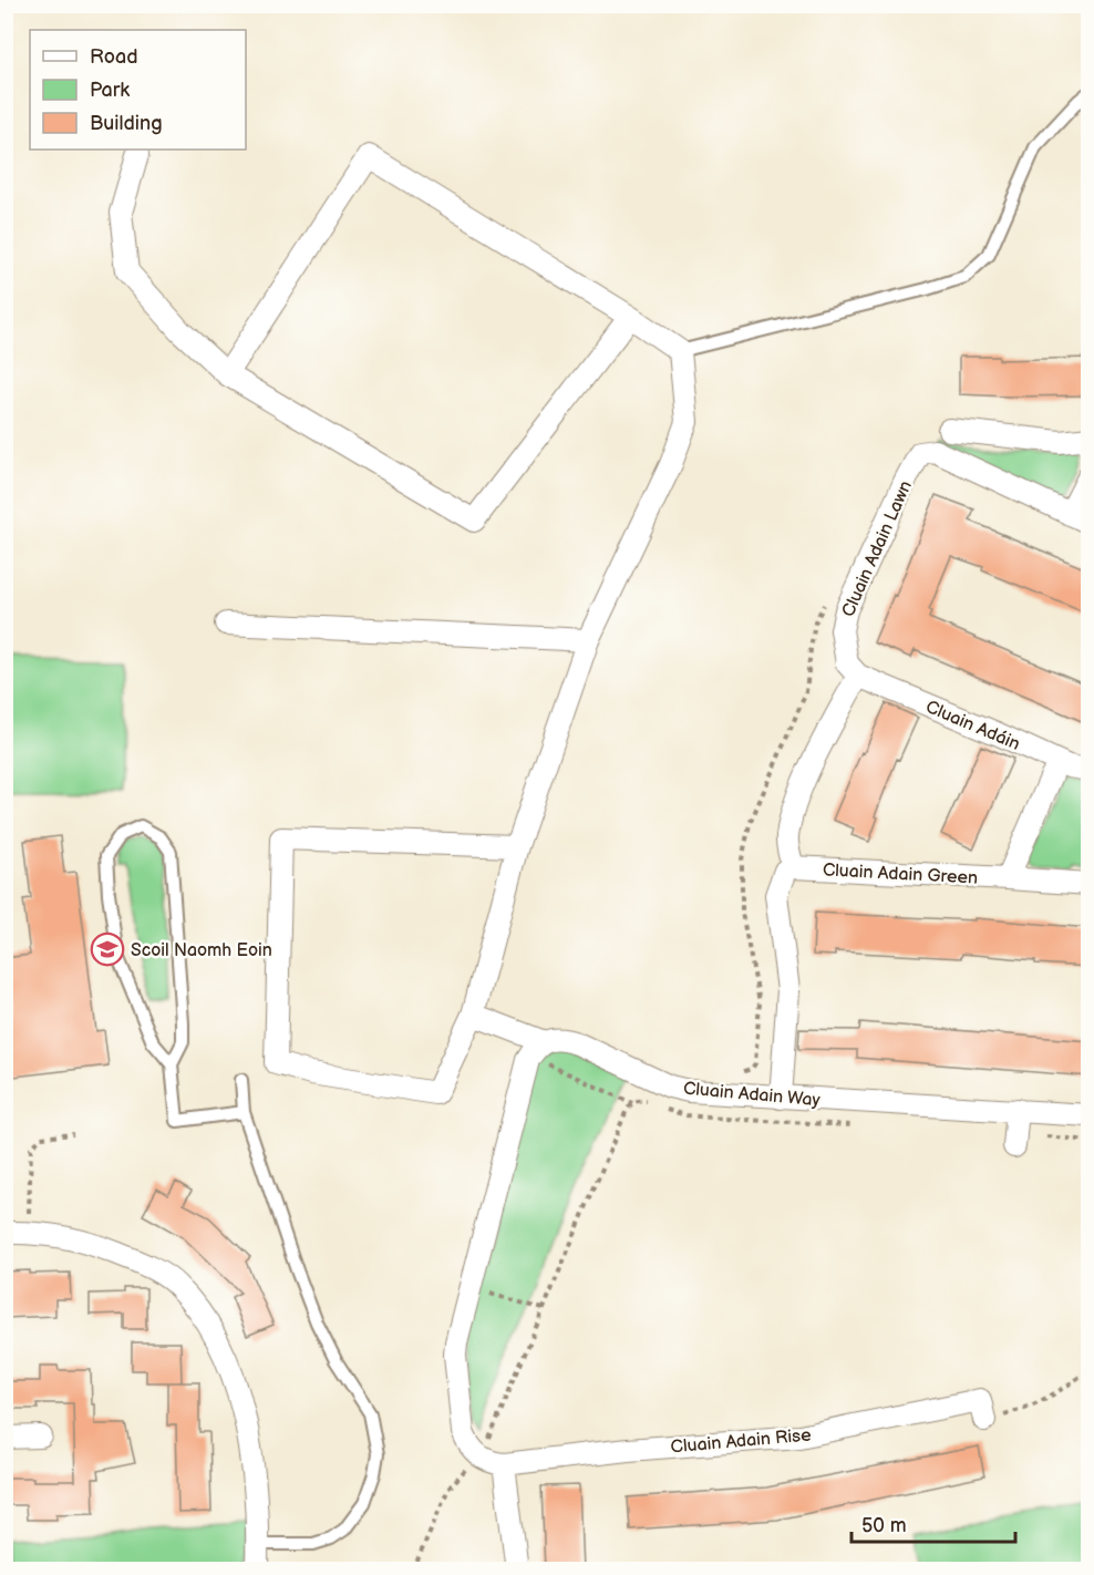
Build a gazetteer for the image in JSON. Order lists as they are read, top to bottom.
{
  "streets": {
    "street": [
      "Cluain Adain Lawn",
      "Cluain Adáin",
      "Cluain Adain Green",
      "Cluain Adain Way",
      "Cluain Adain Rise"
    ]
  },
  "crossings": [
    ["Cluain Adain Lawn", "Cluain Adáin"]
  ],
  "places": {
    "school or university": ["Scoil Naomh Eoin"]
  },
  "legend": ["Road", "Park", "Building"],
  "scale_bar": "50 m"
}
